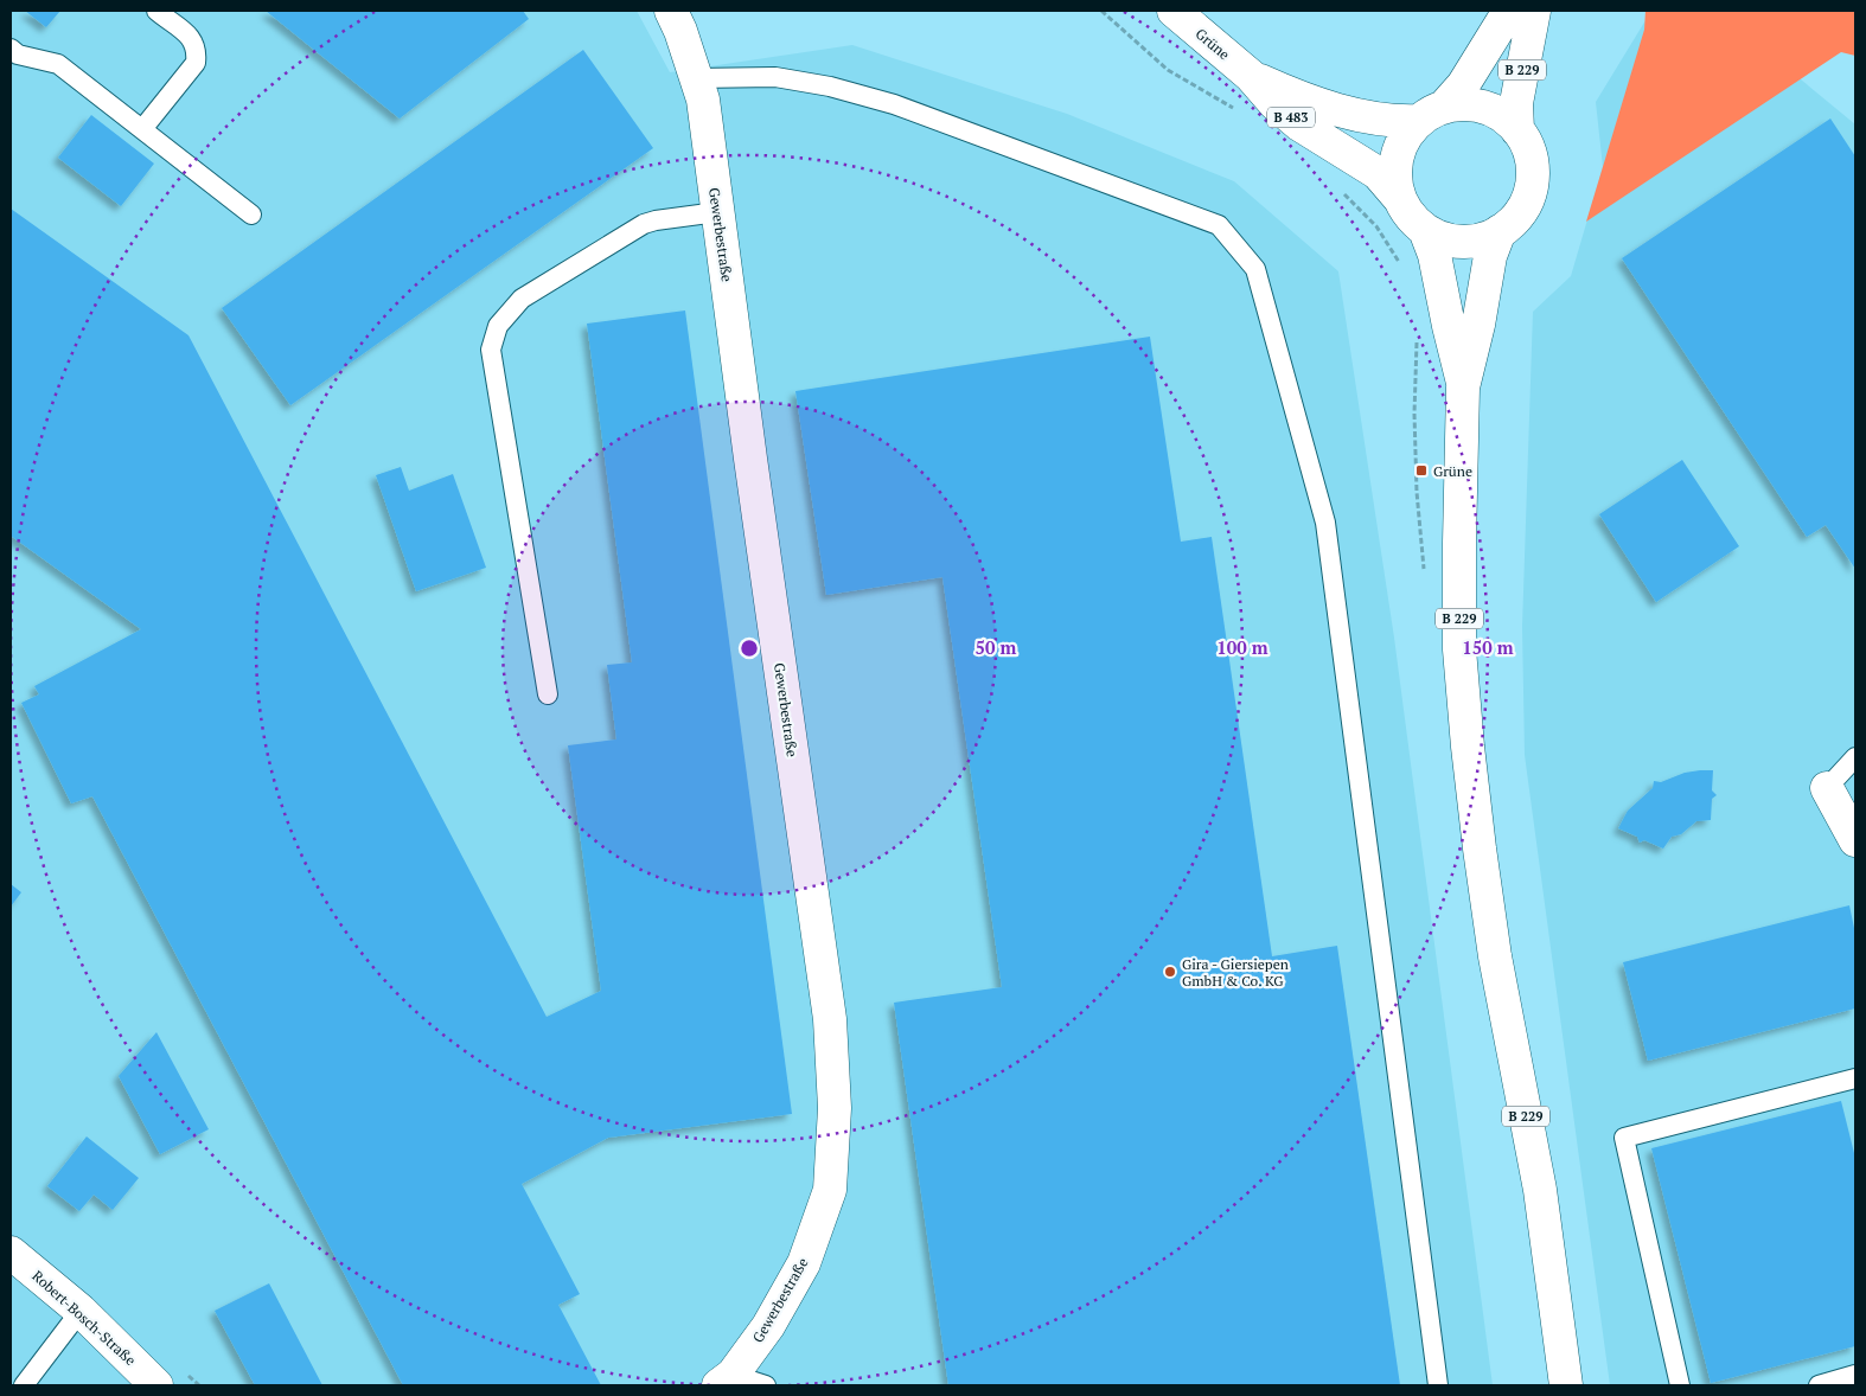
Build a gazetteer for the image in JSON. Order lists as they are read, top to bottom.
{
  "streets": {
    "main road": [
      "Grüne",
      "B 229",
      "B 483",
      "Gewerbestraße",
      "Robert-Bosch-Straße"
    ]
  },
  "crossings": [
    ["Grüne", "B 229"]
  ],
  "places": {
    "transit": ["Grüne"],
    "other": ["Gira - Giersiepen GmbH & Co. KG"]
  },
  "rings": ["50 m", "100 m", "150 m"]
}
